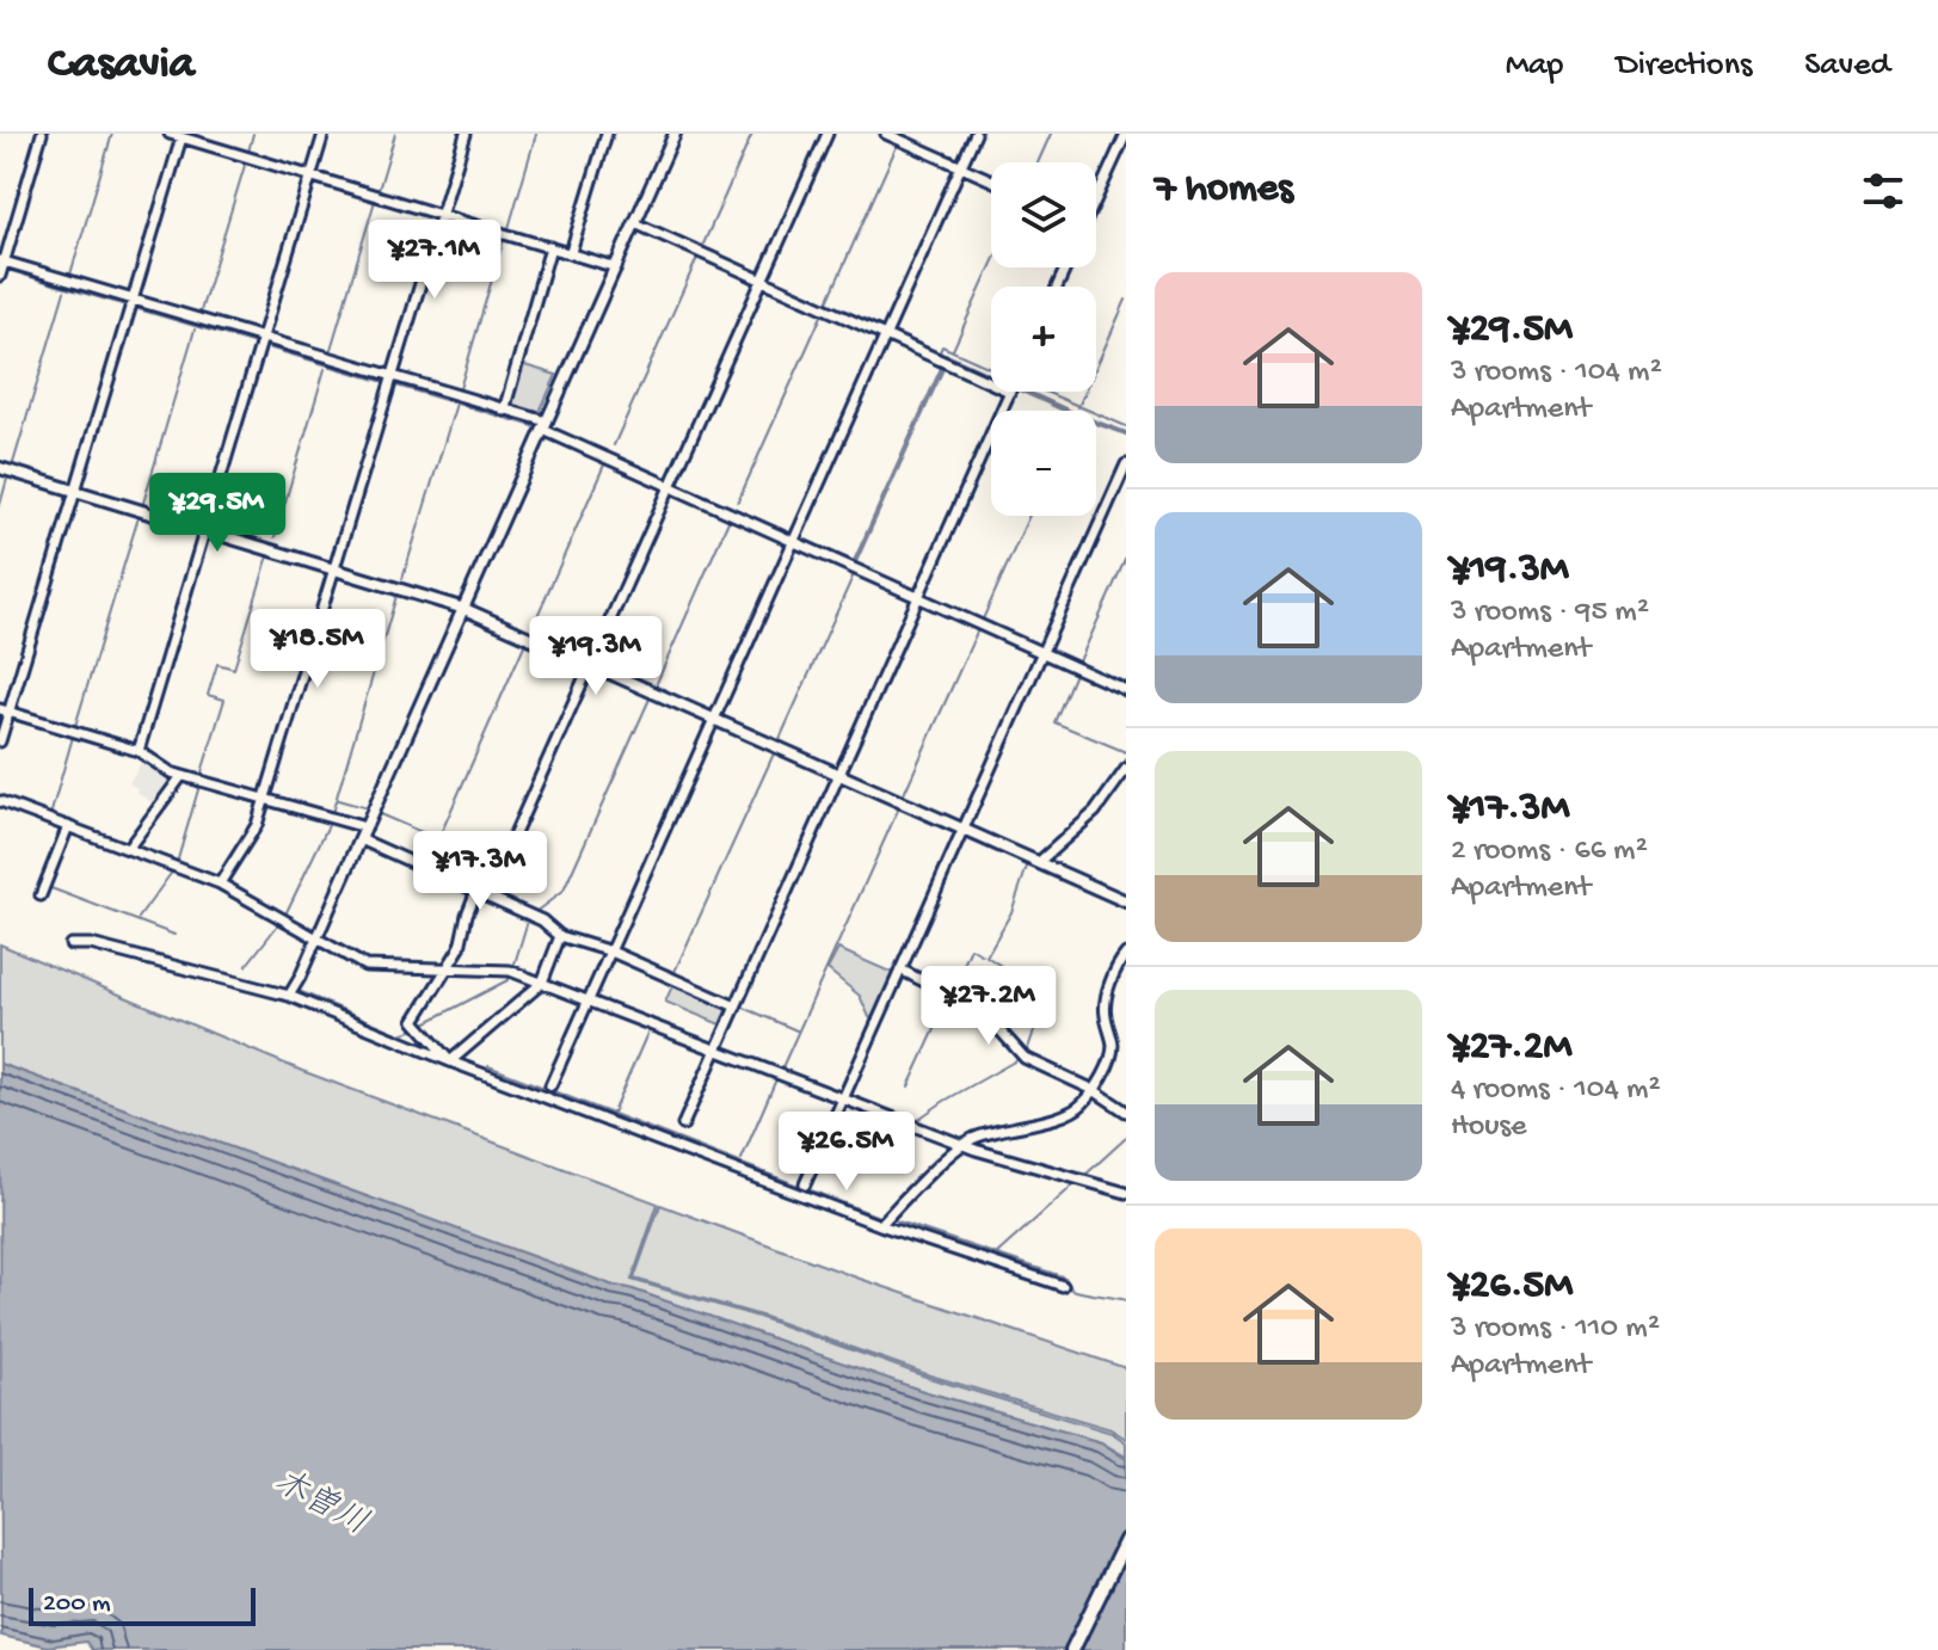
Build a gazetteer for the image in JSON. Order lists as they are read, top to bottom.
{
  "water": ["木曽川"],
  "scale_bar": "200 m",
  "page": {
    "header": "Casavia",
    "nav": ["Map", "Directions", "Saved"],
    "heading": "7 homes",
    "map_buttons": ["+", "−"],
    "price": [
      "¥27.1M",
      "¥29.5M",
      "¥18.5M",
      "¥19.3M",
      "¥17.3M",
      "¥27.2M",
      "¥26.5M"
    ],
    "list": [
      {
        "name": "¥29.5M",
        "note": "3 rooms · 104 m² · Apartment"
      },
      {
        "name": "¥19.3M",
        "note": "3 rooms · 95 m² · Apartment"
      },
      {
        "name": "¥17.3M",
        "note": "2 rooms · 66 m² · Apartment"
      },
      {
        "name": "¥27.2M",
        "note": "4 rooms · 104 m² · House"
      },
      {
        "name": "¥26.5M",
        "note": "3 rooms · 110 m² · Apartment"
      }
    ],
    "scale": "200 m"
  }
}
